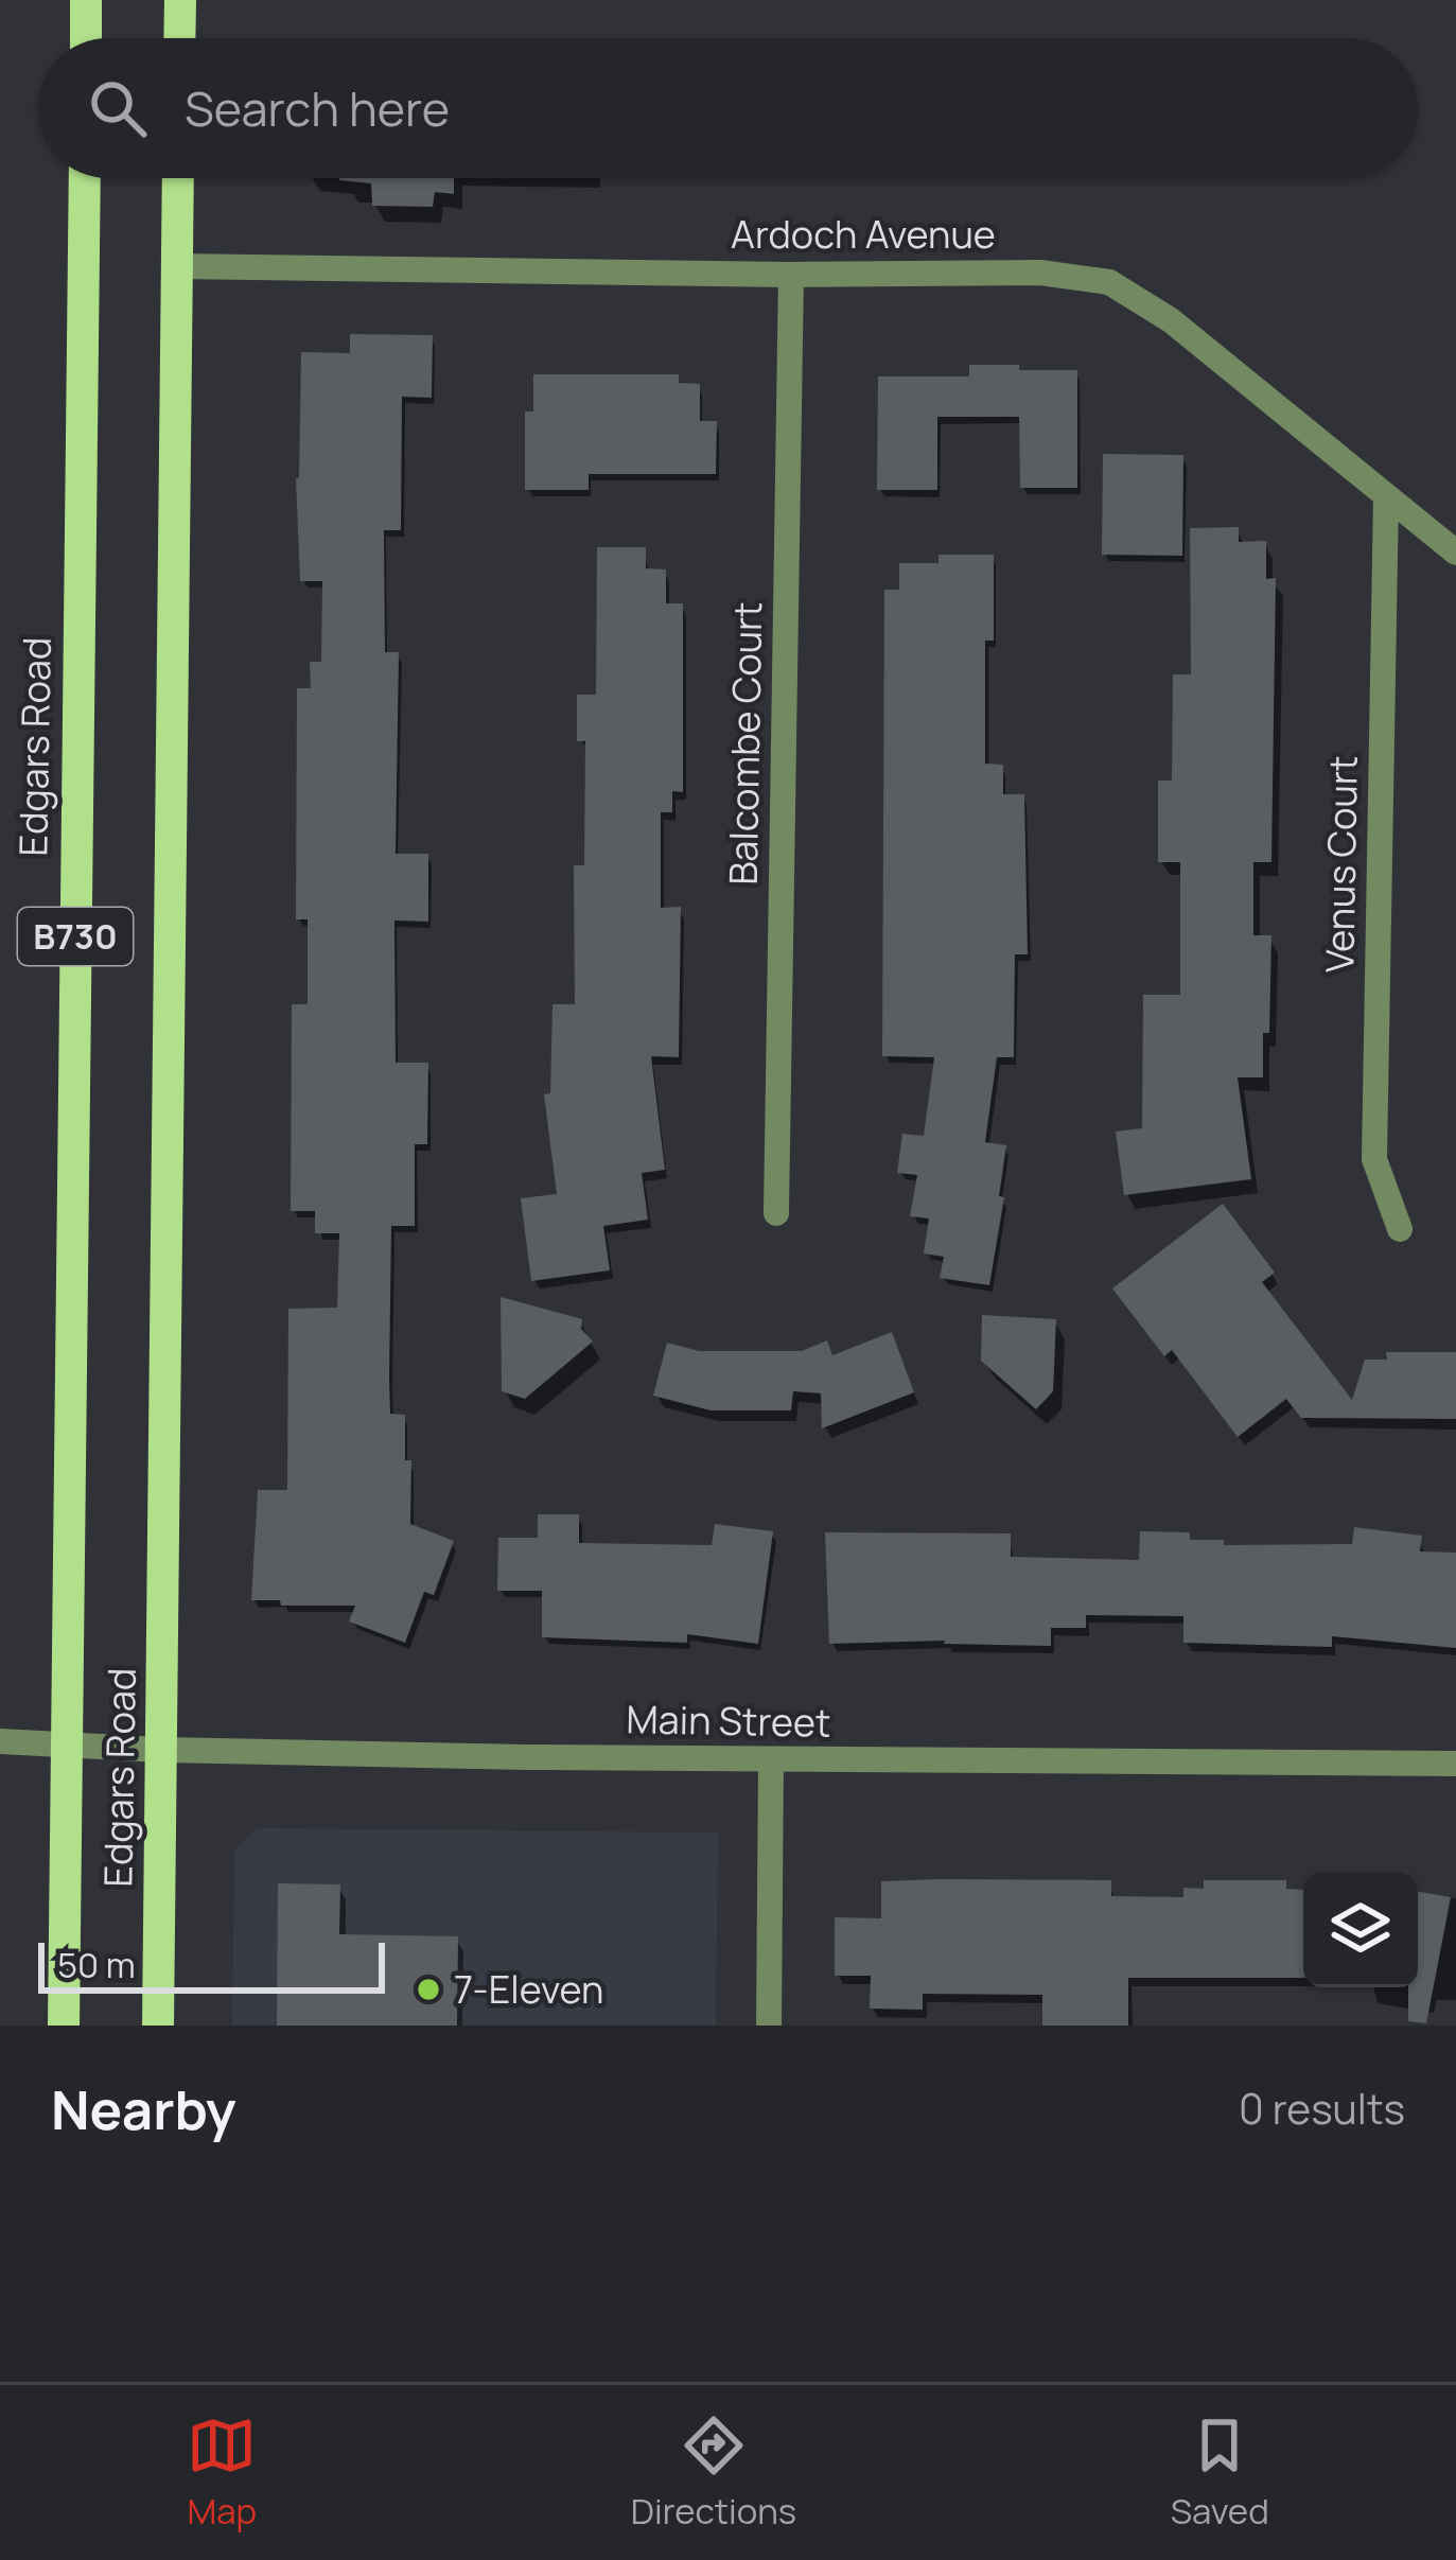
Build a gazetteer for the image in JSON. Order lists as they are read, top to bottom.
{
  "streets": {
    "main road": ["Edgars Road", "B730"],
    "street": [
      "Ardoch Avenue",
      "Balcombe Court",
      "Venus Court",
      "Main Street"
    ]
  },
  "crossings": [
    ["Ardoch Avenue", "Balcombe Court"],
    ["Ardoch Avenue", "Edgars Road"],
    ["Ardoch Avenue", "Venus Court"],
    ["Edgars Road", "Main Street"]
  ],
  "places": ["7-Eleven"],
  "scale_bar": "50 m",
  "page": {
    "search": "Search here",
    "scale": "50 m",
    "heading": ["Nearby", "0 results"],
    "nav": ["Map", "Directions", "Saved"]
  }
}
